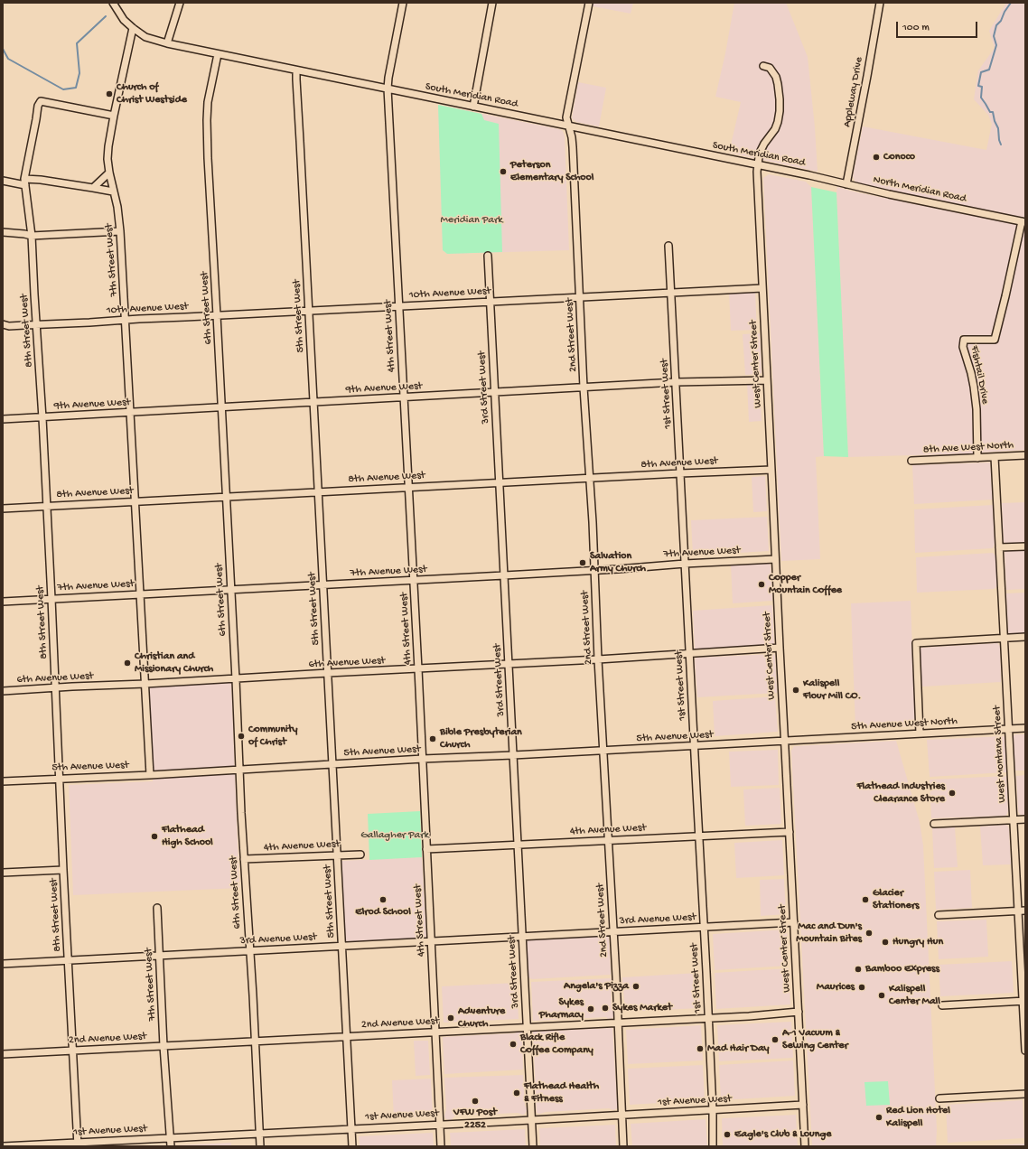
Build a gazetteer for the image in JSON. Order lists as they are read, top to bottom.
{
  "streets": {
    "street": [
      "Appleway Drive",
      "South Meridian Road",
      "North Meridian Road",
      "7th Street West",
      "10th Avenue West",
      "6th Street West",
      "5th Street West",
      "8th Street West",
      "2nd Street West",
      "4th Street West",
      "West Center Street",
      "Fishtail Drive",
      "3rd Street West",
      "9th Avenue West",
      "1st Street West",
      "8th Ave West North",
      "8th Avenue West",
      "7th Avenue West",
      "6th Avenue West",
      "5th Avenue West North",
      "5th Avenue West",
      "West Montana Street",
      "4th Avenue West",
      "3rd Avenue West",
      "2nd Avenue West",
      "1st Avenue West"
    ]
  },
  "crossings": [
    ["Appleway Drive", "North Meridian Road"],
    ["South Meridian Road", "North Meridian Road"],
    ["South Meridian Road", "7th Street West"],
    ["South Meridian Road", "6th Street West"],
    ["South Meridian Road", "5th Street West"],
    ["South Meridian Road", "2nd Street West"],
    ["South Meridian Road", "4th Street West"],
    ["South Meridian Road", "West Center Street"],
    ["North Meridian Road", "Fishtail Drive"],
    ["7th Street West", "10th Avenue West"],
    ["7th Street West", "8th Street West"],
    ["7th Street West", "9th Avenue West"],
    ["7th Street West", "8th Avenue West"],
    ["7th Street West", "7th Avenue West"],
    ["7th Street West", "6th Avenue West"],
    ["7th Street West", "5th Avenue West"],
    ["7th Street West", "3rd Avenue West"],
    ["7th Street West", "2nd Avenue West"],
    ["7th Street West", "1st Avenue West"],
    ["10th Avenue West", "6th Street West"],
    ["10th Avenue West", "5th Street West"],
    ["10th Avenue West", "8th Street West"],
    ["10th Avenue West", "2nd Street West"],
    ["10th Avenue West", "4th Street West"],
    ["10th Avenue West", "West Center Street"],
    ["10th Avenue West", "3rd Street West"],
    ["10th Avenue West", "1st Street West"],
    ["6th Street West", "9th Avenue West"],
    ["6th Street West", "8th Avenue West"],
    ["6th Street West", "7th Avenue West"],
    ["6th Street West", "6th Avenue West"],
    ["6th Street West", "5th Avenue West"],
    ["6th Street West", "4th Avenue West"],
    ["6th Street West", "3rd Avenue West"],
    ["6th Street West", "2nd Avenue West"],
    ["6th Street West", "1st Avenue West"],
    ["5th Street West", "9th Avenue West"],
    ["5th Street West", "8th Avenue West"],
    ["5th Street West", "7th Avenue West"],
    ["5th Street West", "6th Avenue West"],
    ["5th Street West", "5th Avenue West"],
    ["5th Street West", "4th Avenue West"],
    ["5th Street West", "3rd Avenue West"],
    ["5th Street West", "2nd Avenue West"],
    ["5th Street West", "1st Avenue West"],
    ["8th Street West", "9th Avenue West"],
    ["8th Street West", "8th Avenue West"],
    ["8th Street West", "7th Avenue West"],
    ["8th Street West", "6th Avenue West"],
    ["8th Street West", "5th Avenue West"],
    ["8th Street West", "3rd Avenue West"],
    ["8th Street West", "2nd Avenue West"],
    ["8th Street West", "1st Avenue West"],
    ["2nd Street West", "9th Avenue West"],
    ["2nd Street West", "8th Avenue West"],
    ["2nd Street West", "7th Avenue West"],
    ["2nd Street West", "6th Avenue West"],
    ["2nd Street West", "5th Avenue West"],
    ["2nd Street West", "4th Avenue West"],
    ["2nd Street West", "3rd Avenue West"],
    ["2nd Street West", "2nd Avenue West"],
    ["2nd Street West", "1st Avenue West"],
    ["4th Street West", "9th Avenue West"],
    ["4th Street West", "8th Avenue West"],
    ["4th Street West", "7th Avenue West"],
    ["4th Street West", "6th Avenue West"],
    ["4th Street West", "5th Avenue West"],
    ["4th Street West", "4th Avenue West"],
    ["4th Street West", "3rd Avenue West"],
    ["4th Street West", "2nd Avenue West"],
    ["4th Street West", "1st Avenue West"],
    ["West Center Street", "9th Avenue West"],
    ["West Center Street", "8th Avenue West"],
    ["West Center Street", "7th Avenue West"],
    ["West Center Street", "6th Avenue West"],
    ["West Center Street", "5th Avenue West North"],
    ["West Center Street", "5th Avenue West"],
    ["West Center Street", "4th Avenue West"],
    ["West Center Street", "3rd Avenue West"],
    ["West Center Street", "2nd Avenue West"],
    ["West Center Street", "1st Avenue West"],
    ["Fishtail Drive", "8th Ave West North"],
    ["3rd Street West", "9th Avenue West"],
    ["3rd Street West", "8th Avenue West"],
    ["3rd Street West", "7th Avenue West"],
    ["3rd Street West", "6th Avenue West"],
    ["3rd Street West", "5th Avenue West"],
    ["3rd Street West", "4th Avenue West"],
    ["3rd Street West", "3rd Avenue West"],
    ["3rd Street West", "2nd Avenue West"],
    ["3rd Street West", "1st Avenue West"],
    ["9th Avenue West", "1st Street West"],
    ["1st Street West", "8th Avenue West"],
    ["1st Street West", "7th Avenue West"],
    ["1st Street West", "6th Avenue West"],
    ["1st Street West", "5th Avenue West"],
    ["1st Street West", "4th Avenue West"],
    ["1st Street West", "3rd Avenue West"],
    ["1st Street West", "2nd Avenue West"],
    ["1st Street West", "1st Avenue West"],
    ["8th Ave West North", "West Montana Street"],
    ["5th Avenue West North", "5th Avenue West"],
    ["5th Avenue West North", "West Montana Street"]
  ],
  "parks": ["Meridian Park", "Gallagher Park"],
  "places": [
    "Church of Christ Westside",
    "Conoco",
    "Peterson Elementary School",
    "Salvation Army Church",
    "Copper Mountain Coffee",
    "Christian and Missionary Church",
    "Kalispell Flour Mill CO.",
    "Community of Christ",
    "Bible Presbyterian Church",
    "Flathead Industries Clearance Store",
    "Flathead High School",
    "Elrod School",
    "Glacier Stationers",
    "Mac and Dun's Mountain Bites",
    "Hungry Hun",
    "Bamboo Express",
    "Angela's Pizza",
    "Maurices",
    "Kalispell Center Mall",
    "Sykes Market",
    "Sykes Pharmacy",
    "Adventure Church",
    "A-1 Vacuum & Sewing Center",
    "Black Rifle Coffee Company",
    "Mad Hair Day",
    "Flathead Health & Fitness",
    "VFW Post 2252",
    "Red Lion Hotel Kalispell",
    "Eagle's Club & Lounge"
  ],
  "scale_bar": "100 m"
}
